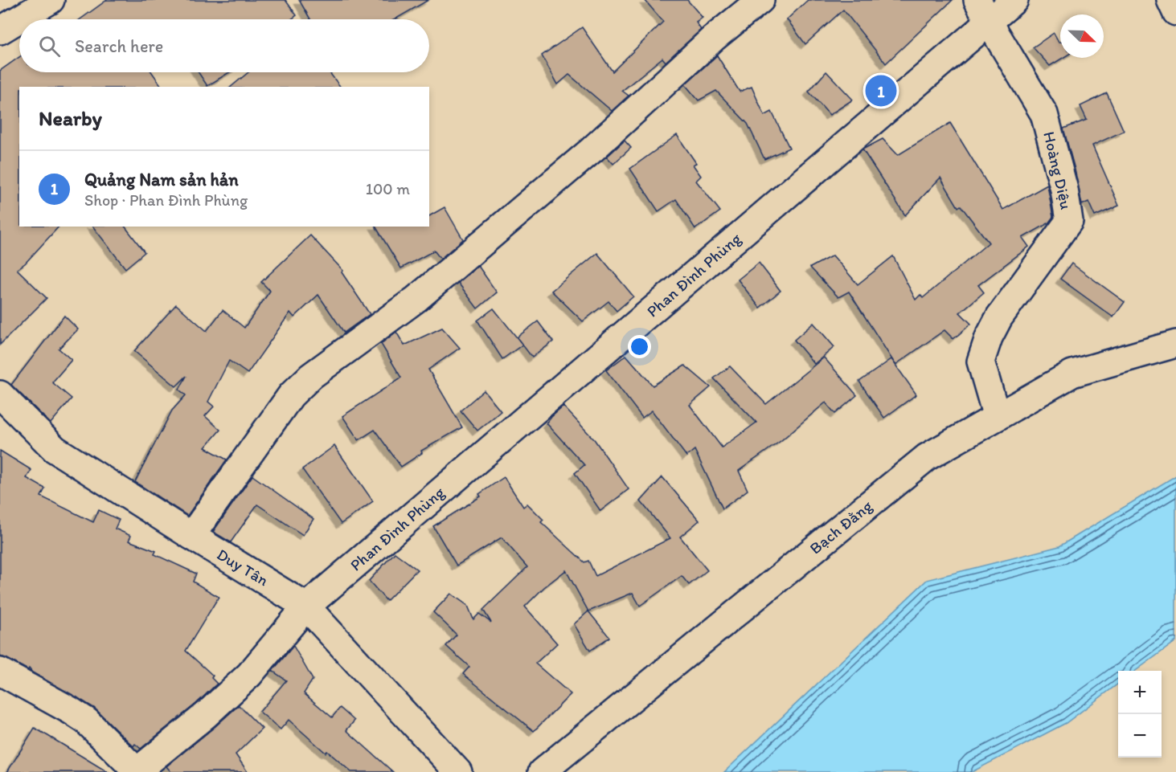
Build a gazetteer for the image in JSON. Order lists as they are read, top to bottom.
{
  "streets": {
    "street": [
      "Hoàng Diệu",
      "Phan Đình Phùng",
      "Bạch Đằng",
      "Duy Tân"
    ]
  },
  "crossings": [
    ["Hoàng Diệu", "Phan Đình Phùng"],
    ["Hoàng Diệu", "Bạch Đằng"],
    ["Phan Đình Phùng", "Duy Tân"]
  ],
  "north": "bottom right",
  "page": {
    "search": "Search here",
    "pins": "1",
    "heading": "Nearby",
    "list": [
      {
        "mark": "1",
        "name": "Quảng Nam sản hản",
        "note": "Shop · Phan Đình Phùng",
        "value": "100 m"
      }
    ],
    "map_buttons": ["+", "−"]
  }
}
